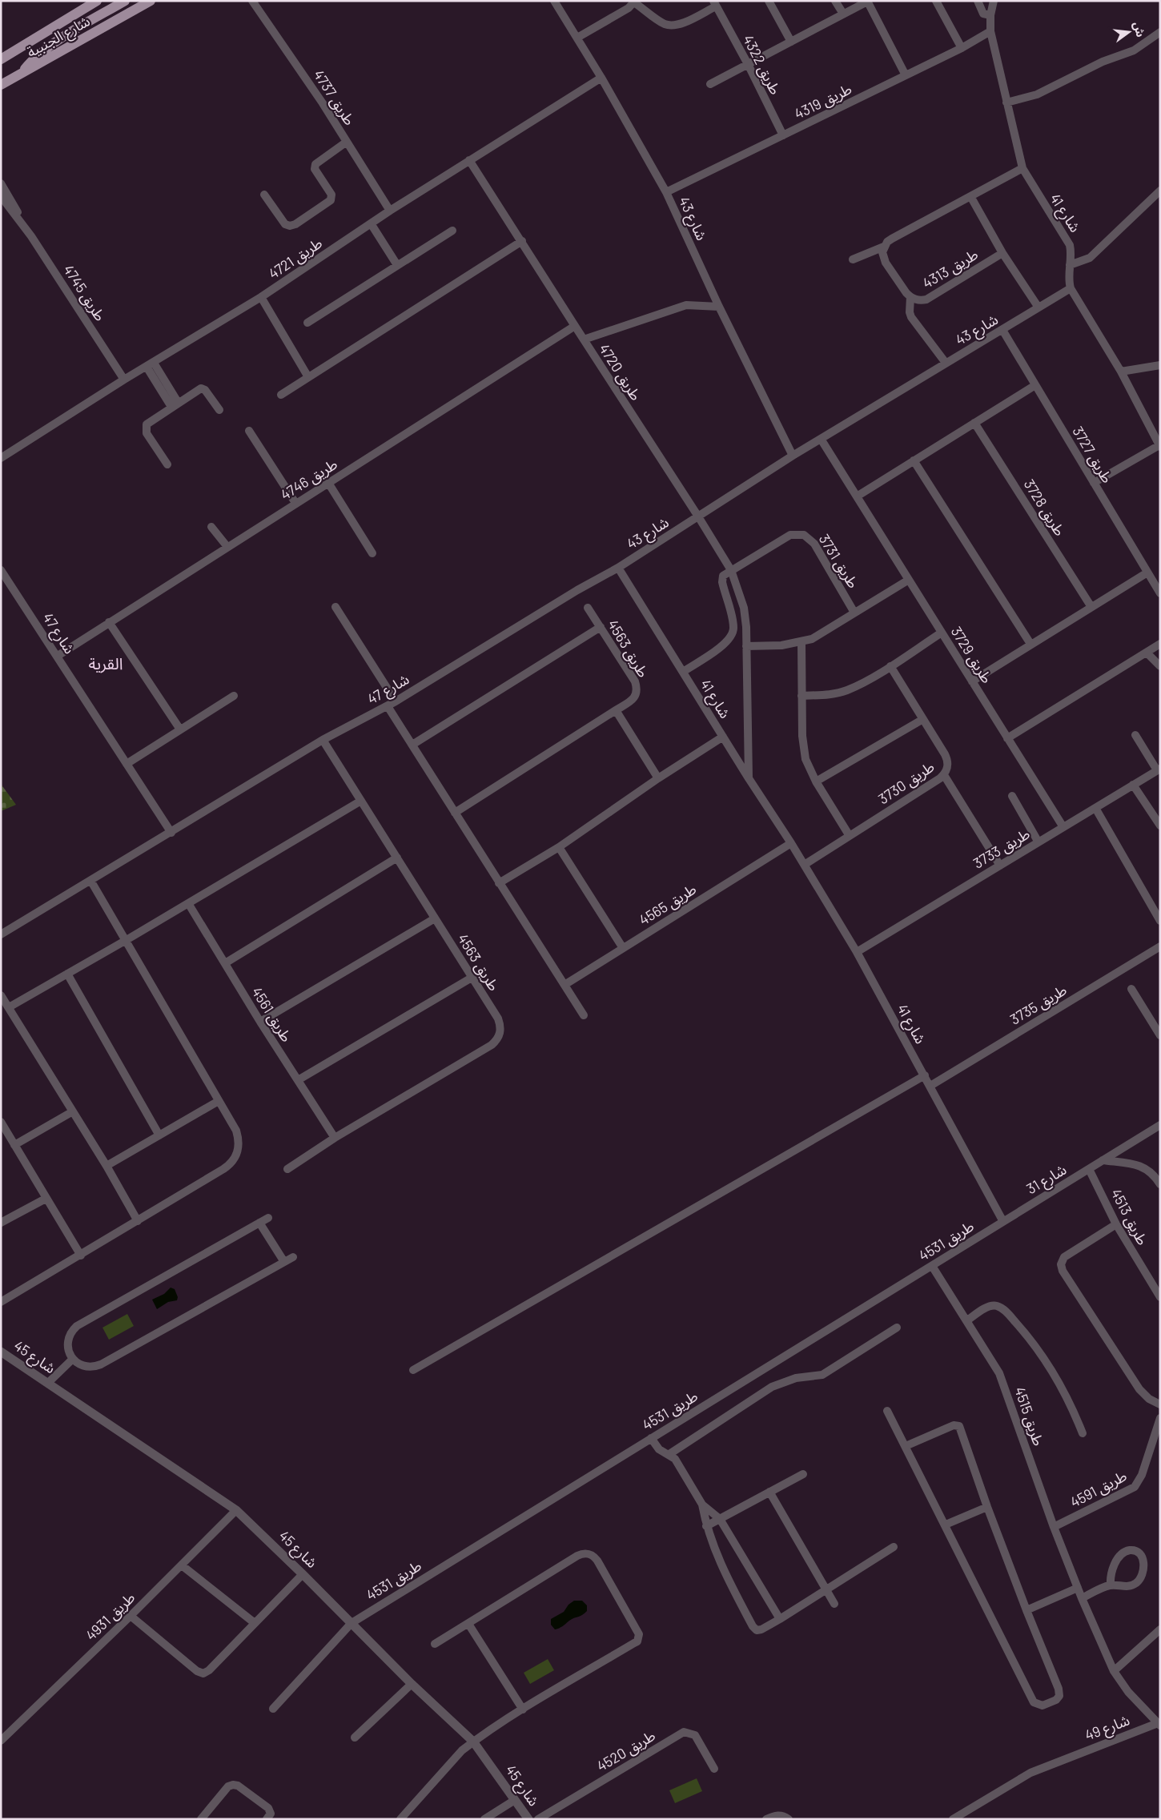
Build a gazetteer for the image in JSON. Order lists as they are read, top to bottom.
{
  "streets": {
    "main road": ["شارع الجنبية"],
    "street": [
      "طريق 4322",
      "طريق 4737",
      "طريق 4319",
      "شارع 41",
      "شارع 43",
      "طريق 4721",
      "طريق 4313",
      "طريق 4745",
      "طريق 4720",
      "طريق 3727",
      "طريق 4746",
      "طريق 3728",
      "طريق 3731",
      "شارع 47",
      "طريق 4563",
      "طريق 3729",
      "طريق 3730",
      "طريق 3733",
      "طريق 4565",
      "طريق 3735",
      "طريق 4561",
      "شارع 31",
      "طريق 4513",
      "طريق 4531",
      "شارع 45",
      "طريق 4515",
      "طريق 4591",
      "طريق 4931",
      "شارع 49",
      "طريق 4520"
    ]
  },
  "crossings": [
    ["طريق 4322", "طريق 4319"],
    ["طريق 4737", "طريق 4721"],
    ["طريق 4319", "شارع 41"],
    ["طريق 4319", "شارع 43"],
    ["شارع 41", "شارع 43"],
    ["شارع 41", "شارع 47"],
    ["شارع 41", "طريق 3730"],
    ["شارع 41", "طريق 3733"],
    ["شارع 41", "طريق 4565"],
    ["شارع 41", "طريق 3735"],
    ["شارع 41", "شارع 31"],
    ["شارع 41", "طريق 4531"],
    ["شارع 43", "طريق 4721"],
    ["شارع 43", "طريق 4313"],
    ["شارع 43", "طريق 4720"],
    ["شارع 43", "طريق 3727"],
    ["شارع 43", "شارع 47"],
    ["شارع 43", "طريق 3729"],
    ["طريق 4721", "طريق 4745"],
    ["طريق 4721", "طريق 4720"],
    ["طريق 4720", "طريق 4746"],
    ["طريق 4746", "شارع 47"],
    ["شارع 47", "طريق 4563"],
    ["طريق 4563", "طريق 4561"],
    ["طريق 3729", "طريق 3733"],
    ["شارع 31", "طريق 4513"],
    ["شارع 31", "طريق 4531"],
    ["طريق 4531", "شارع 45"],
    ["طريق 4531", "طريق 4515"],
    ["شارع 45", "طريق 4931"],
    ["طريق 4515", "طريق 4591"],
    ["طريق 4515", "شارع 49"]
  ],
  "districts": ["القرية"],
  "north": "right"
}
